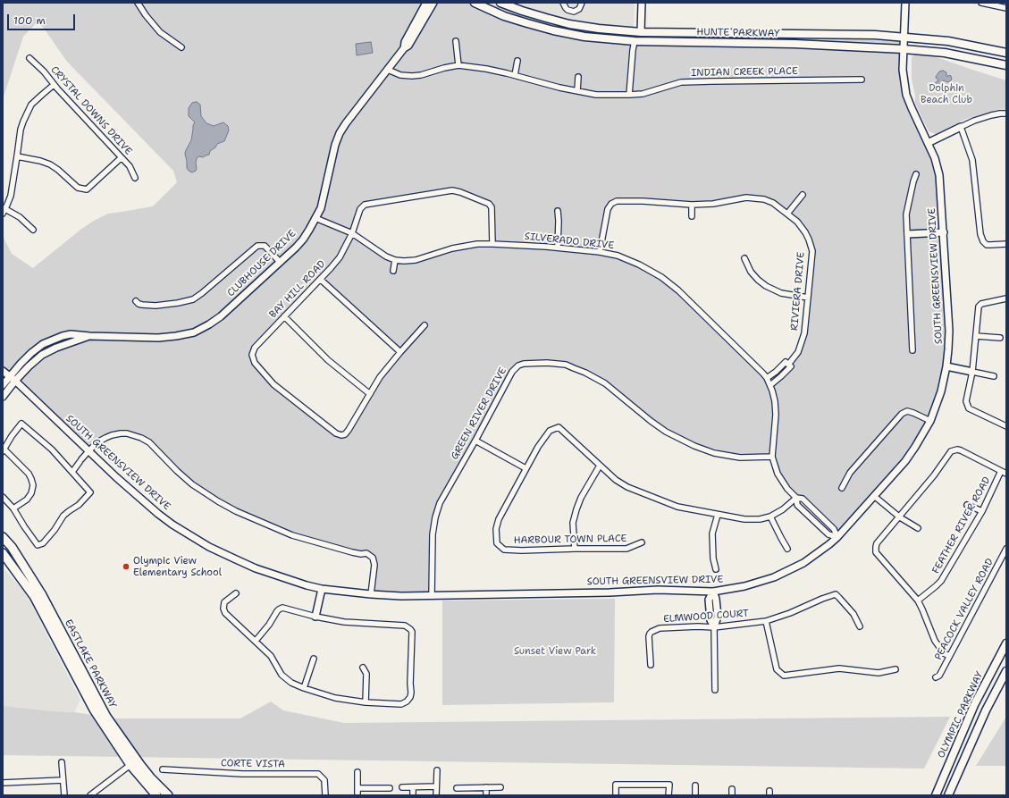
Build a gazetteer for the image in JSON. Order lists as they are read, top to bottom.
{
  "streets": {
    "main road": ["HUNTE PARKWAY", "EASTLAKE PARKWAY", "OLYMPIC PARKWAY"],
    "street": [
      "INDIAN CREEK PLACE",
      "CRYSTAL DOWNS DRIVE",
      "SILVERADO DRIVE",
      "CLUBHOUSE DRIVE",
      "SOUTH GREENSVIEW DRIVE",
      "BAY HILL ROAD",
      "RIVIERA DRIVE",
      "GREEN RIVER DRIVE",
      "FEATHER RIVER ROAD",
      "HARBOUR TOWN PLACE",
      "PEACOCK VALLEY ROAD",
      "ELMWOOD COURT",
      "CORTE VISTA"
    ]
  },
  "crossings": [
    ["HUNTE PARKWAY", "SOUTH GREENSVIEW DRIVE"],
    ["INDIAN CREEK PLACE", "CLUBHOUSE DRIVE"],
    ["SILVERADO DRIVE", "CLUBHOUSE DRIVE"],
    ["SILVERADO DRIVE", "SOUTH GREENSVIEW DRIVE"],
    ["SILVERADO DRIVE", "BAY HILL ROAD"],
    ["SILVERADO DRIVE", "RIVIERA DRIVE"],
    ["SILVERADO DRIVE", "GREEN RIVER DRIVE"],
    ["CLUBHOUSE DRIVE", "SOUTH GREENSVIEW DRIVE"],
    ["SOUTH GREENSVIEW DRIVE", "GREEN RIVER DRIVE"]
  ],
  "parks": ["Dolphin Beach Club", "Sunset View Park"],
  "places": ["Olympic View Elementary School"],
  "scale_bar": "100 m"
}
